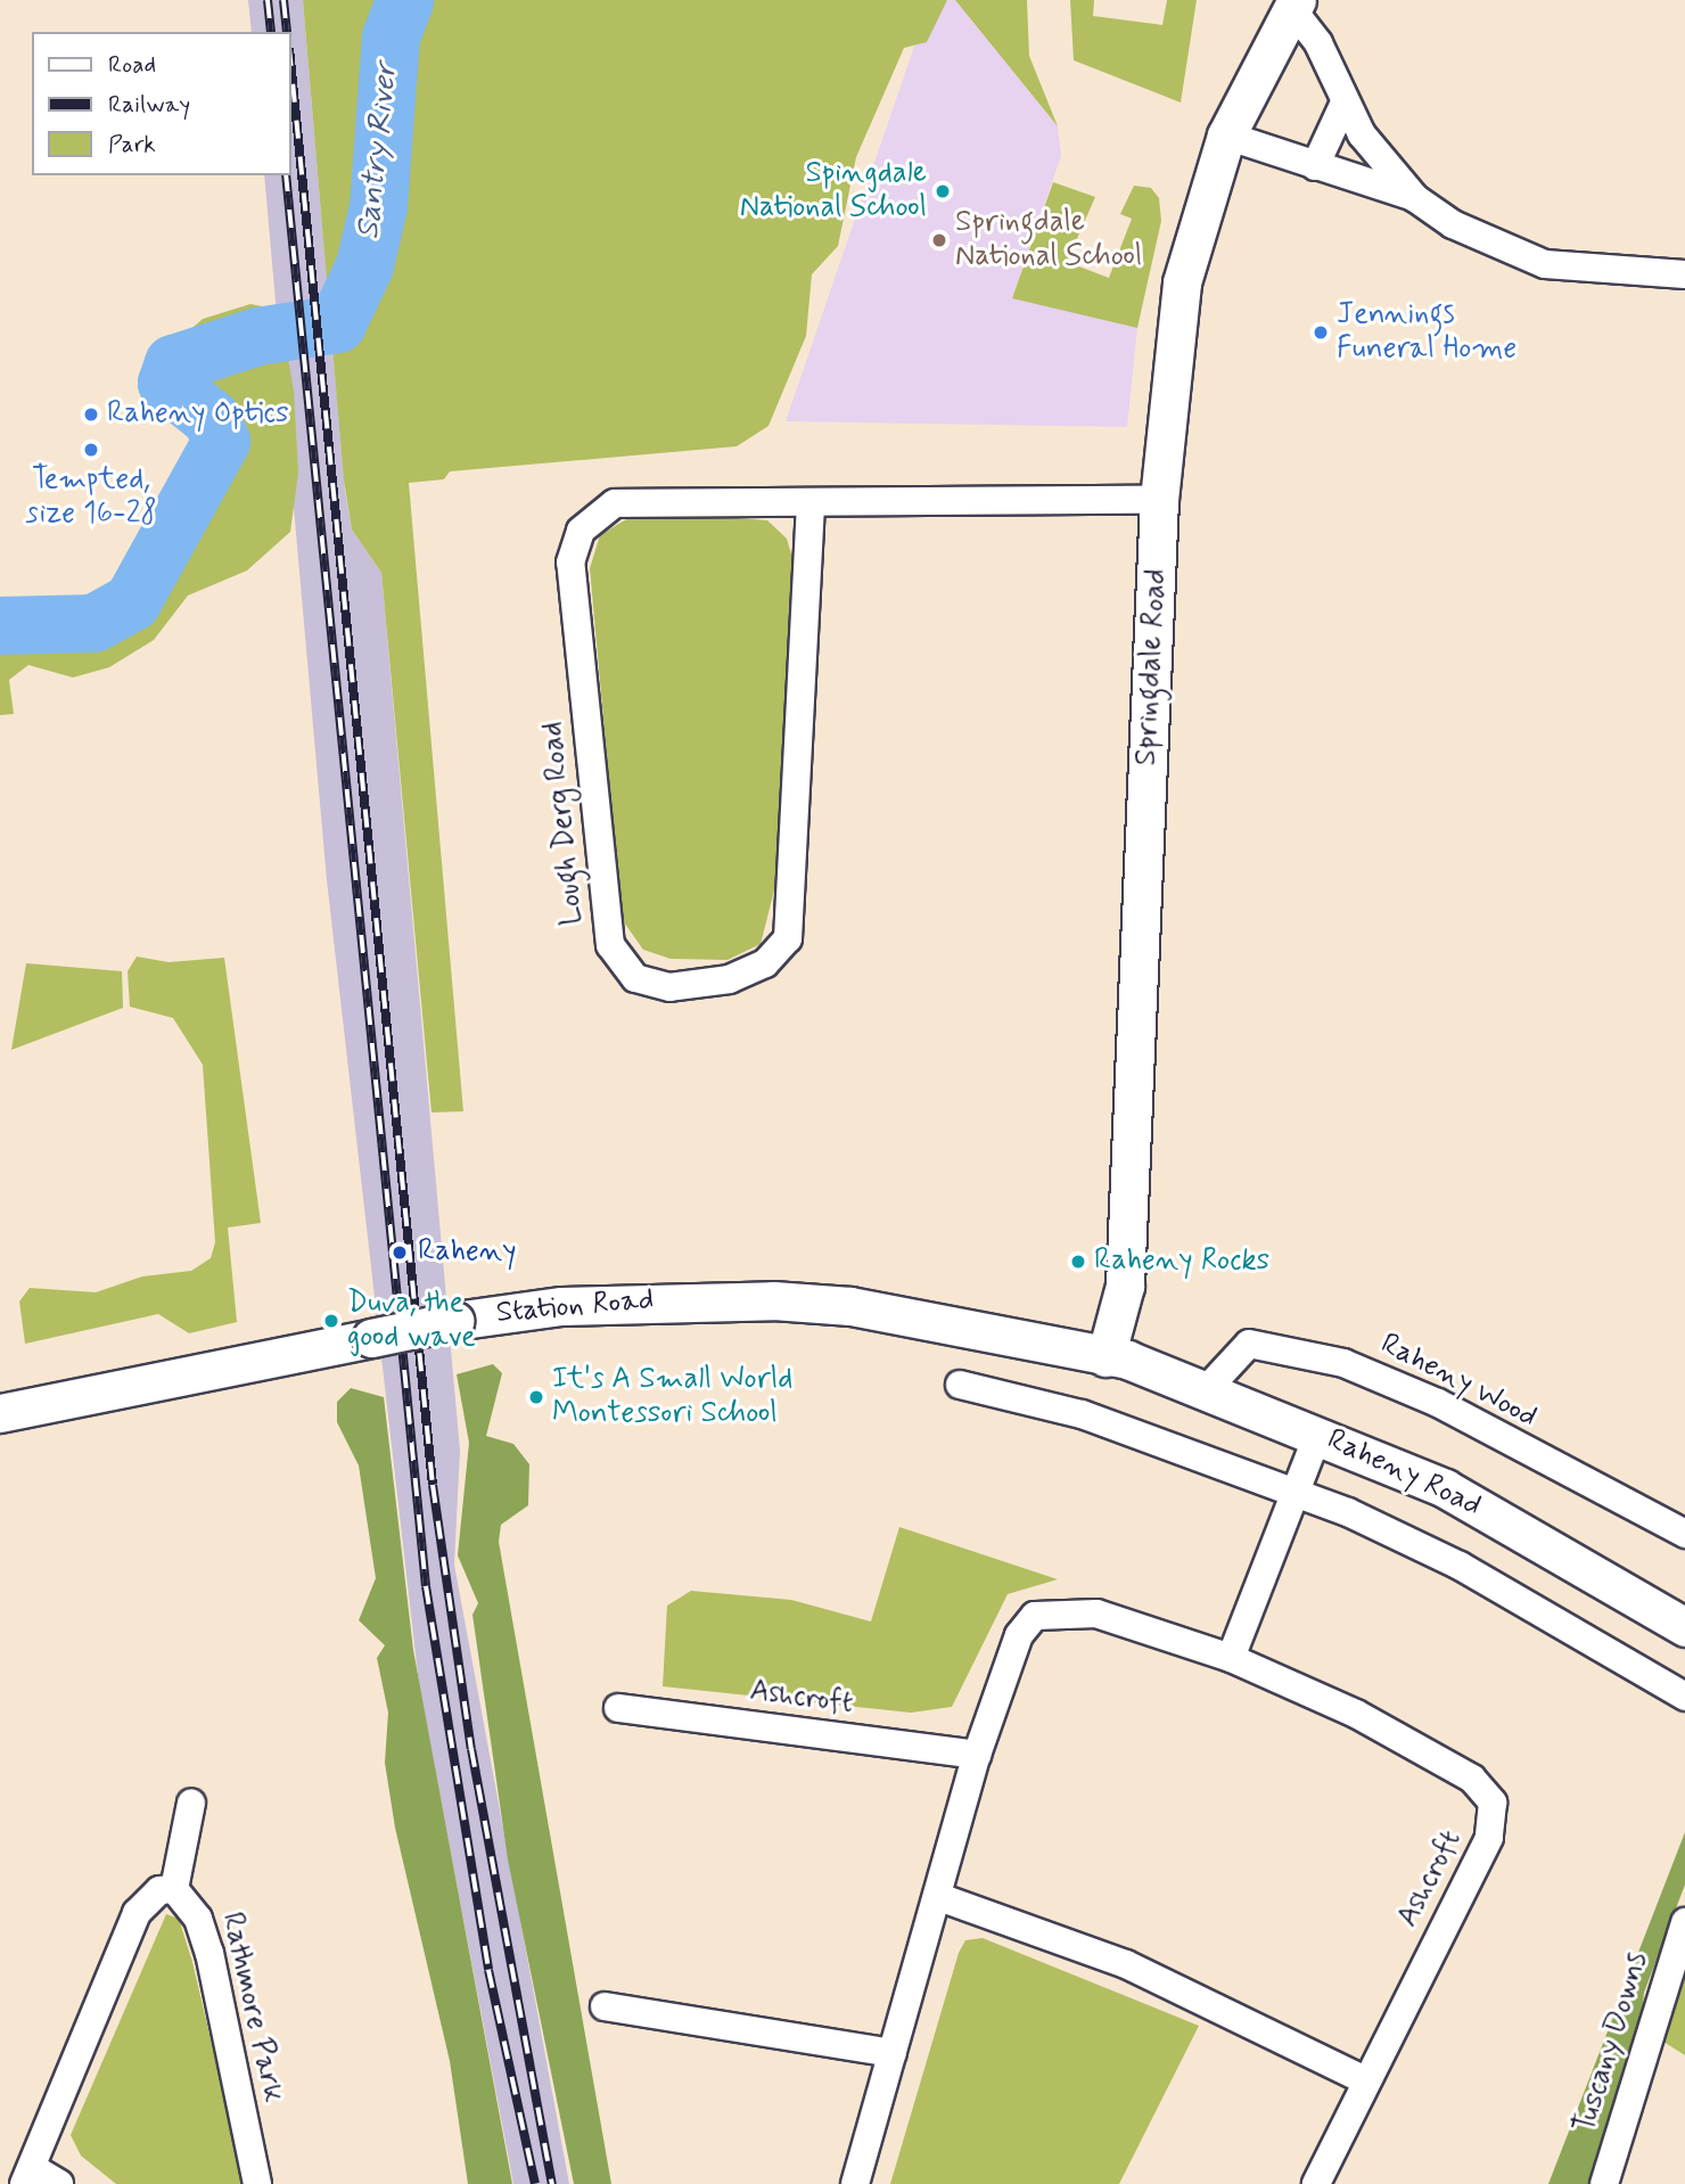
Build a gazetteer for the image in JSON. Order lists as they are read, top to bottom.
{
  "streets": {
    "main road": ["Springdale Road", "Station Road", "Raheny Road"],
    "street": [
      "Lough Derg Road",
      "Raheny Wood",
      "Ashcroft",
      "Rathmore Park",
      "Tuscany Downs"
    ]
  },
  "crossings": [
    ["Springdale Road", "Lough Derg Road"],
    ["Springdale Road", "Station Road"],
    ["Springdale Road", "Raheny Road"],
    ["Station Road", "Raheny Road"],
    ["Raheny Wood", "Raheny Road"]
  ],
  "water": ["Santry River"],
  "places": [
    "Spingdale National School",
    "Springdale National School",
    "Jennings Funeral Home",
    "Raheny Optics",
    "Tempted, size 16-28",
    "Raheny",
    "Raheny Rocks",
    "Duva, the good wave",
    "It's A Small World Montessori School"
  ],
  "legend": ["Road", "Railway", "Park"]
}
